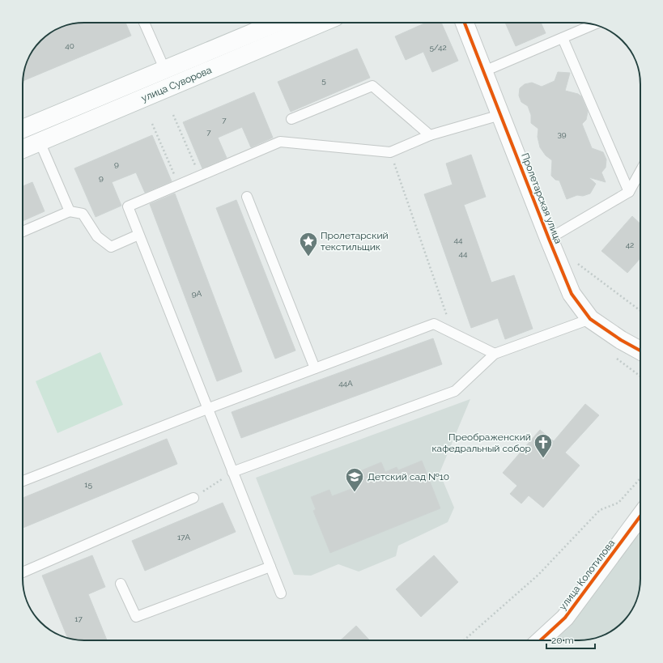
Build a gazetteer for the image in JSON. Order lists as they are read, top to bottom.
{
  "streets": {
    "main road": ["улица Суворова", "Пролетарская улица", "улица Колотилова"]
  },
  "places": {
    "place": ["Пролетарский текстильщик"],
    "church": ["Преображенский кафедральный собор"],
    "school or university": ["Детский сад №10"]
  },
  "house_numbers": [
    "40",
    "5/42",
    "5",
    "7",
    "7",
    "39",
    "9",
    "9",
    "44",
    "42",
    "44",
    "9А",
    "44А",
    "15",
    "17А",
    "17"
  ],
  "scale_bar": "20 m"
}
